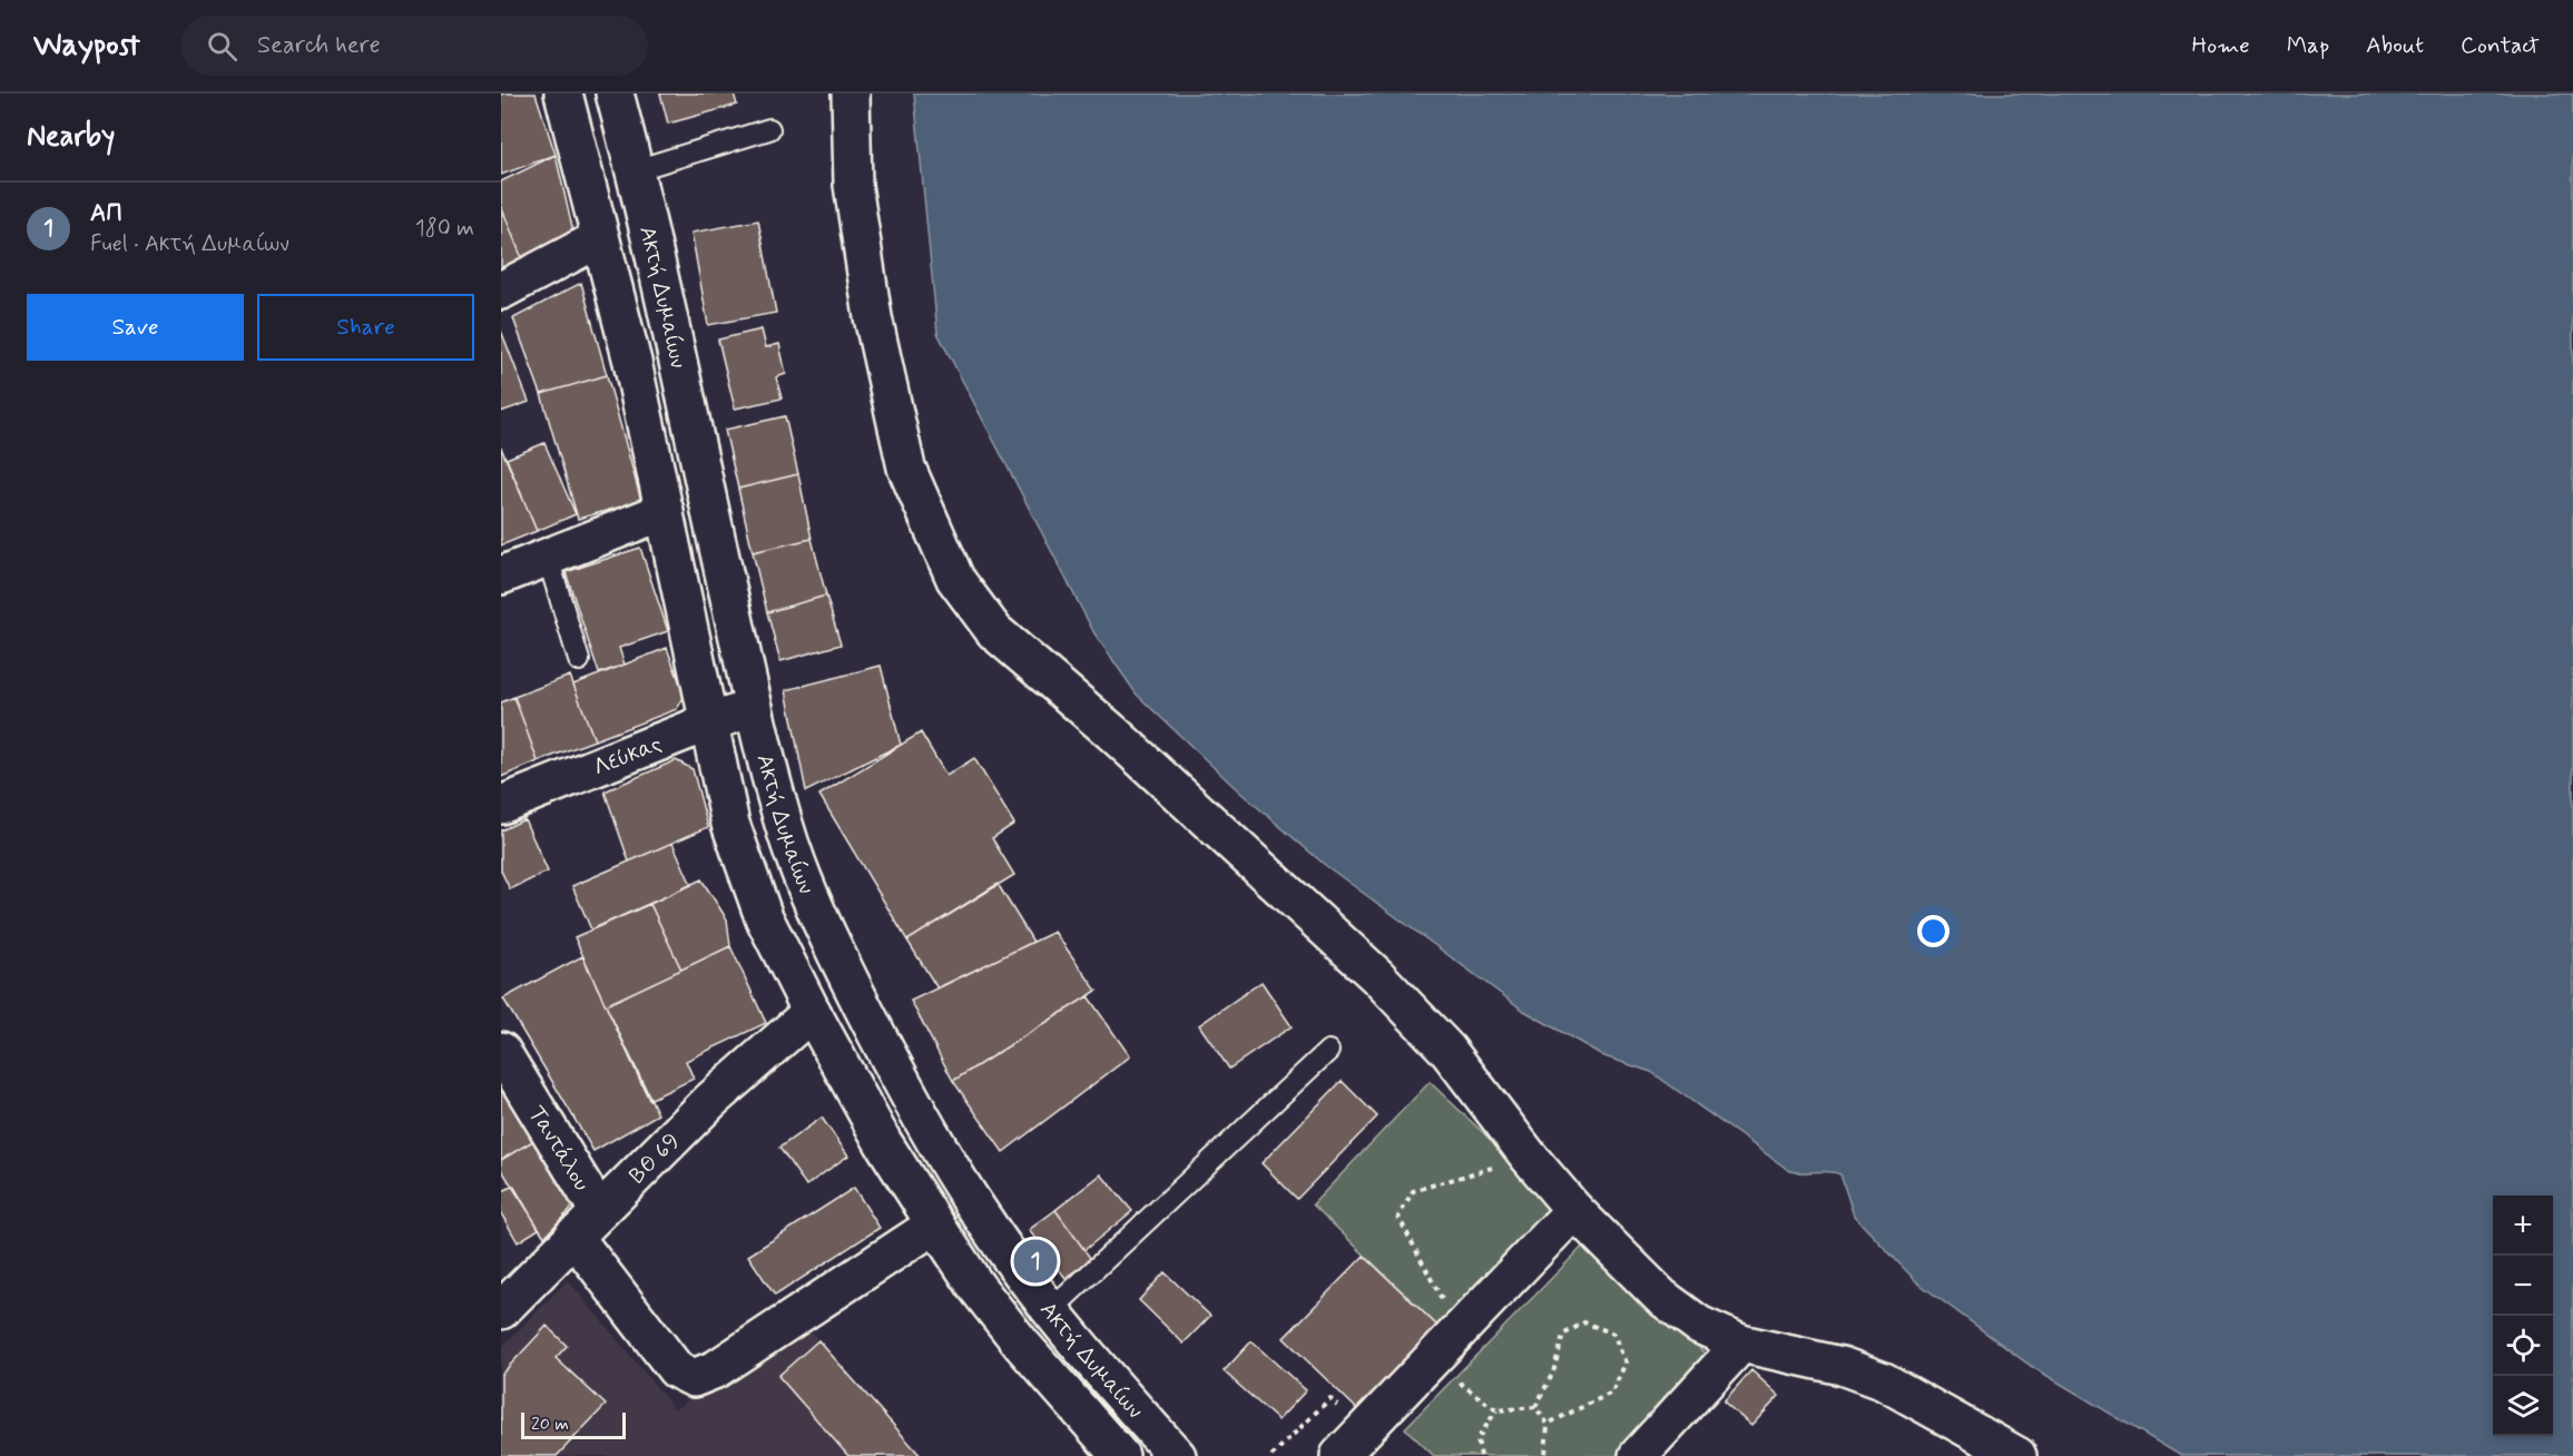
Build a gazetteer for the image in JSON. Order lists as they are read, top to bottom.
{
  "streets": {
    "street": [
      "Ακτή Δυμαίων",
      "Λεύκας",
      "Ταντάλου",
      "ΒΘ 69"
    ]
  },
  "crossings": [
    ["Ακτή Δυμαίων", "Λεύκας"],
    ["Ακτή Δυμαίων", "Ταντάλου"],
    ["Ακτή Δυμαίων", "ΒΘ 69"],
    ["Ταντάλου", "ΒΘ 69"]
  ],
  "scale_bar": "20 m",
  "page": {
    "header": "Waypost",
    "search": "Search here",
    "nav": [
      "Home",
      "Map",
      "About",
      "Contact"
    ],
    "heading": "Nearby",
    "list": [
      {
        "mark": "1",
        "name": "ΑΠ",
        "note": "Fuel · Ακτή Δυμαίων",
        "value": "180 m"
      }
    ],
    "buttons": ["Save", "Share"],
    "map_buttons": ["+", "−"],
    "pins": "1",
    "scale": "20 m"
  }
}
